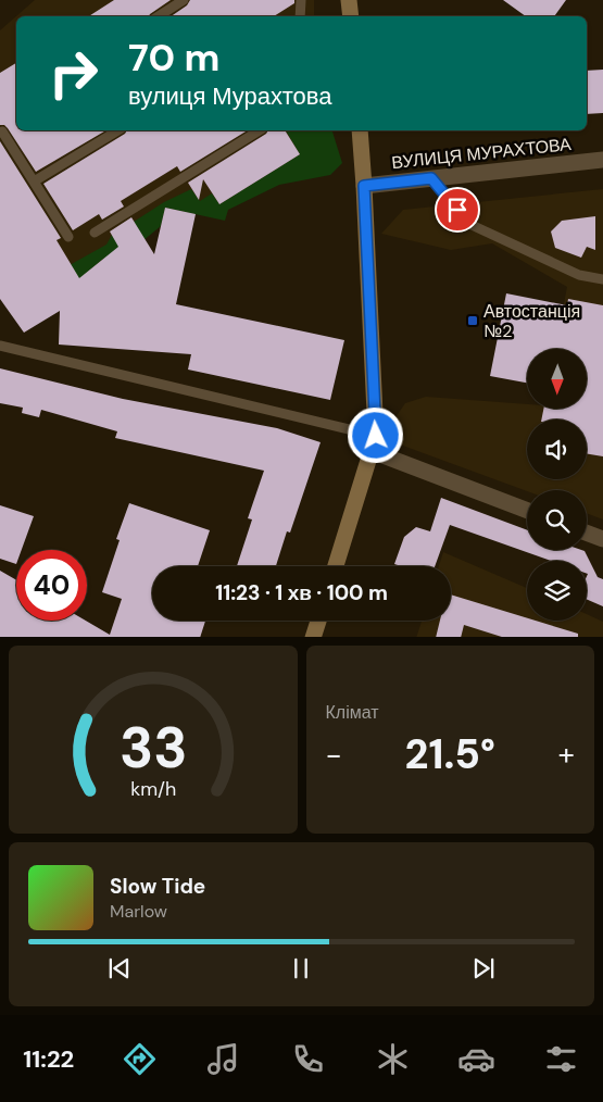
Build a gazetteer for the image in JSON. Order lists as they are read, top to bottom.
{
  "streets": {
    "street": ["ВУЛИЦЯ МУРАХТОВА"]
  },
  "places": {
    "transit": ["Автостанція №2"]
  },
  "north": "bottom",
  "page": {
    "turn": ["70 m", "вулиця Мурахтова"],
    "limit": "40",
    "trip": "11:23 · 1 хв · 100 m",
    "tile": "Клімат",
    "heat": ["−", "21.5°", "+"],
    "song": ["Slow Tide", "Marlow"],
    "tabs": "11:22",
    "gauge": ["33", "km/h"]
  }
}
